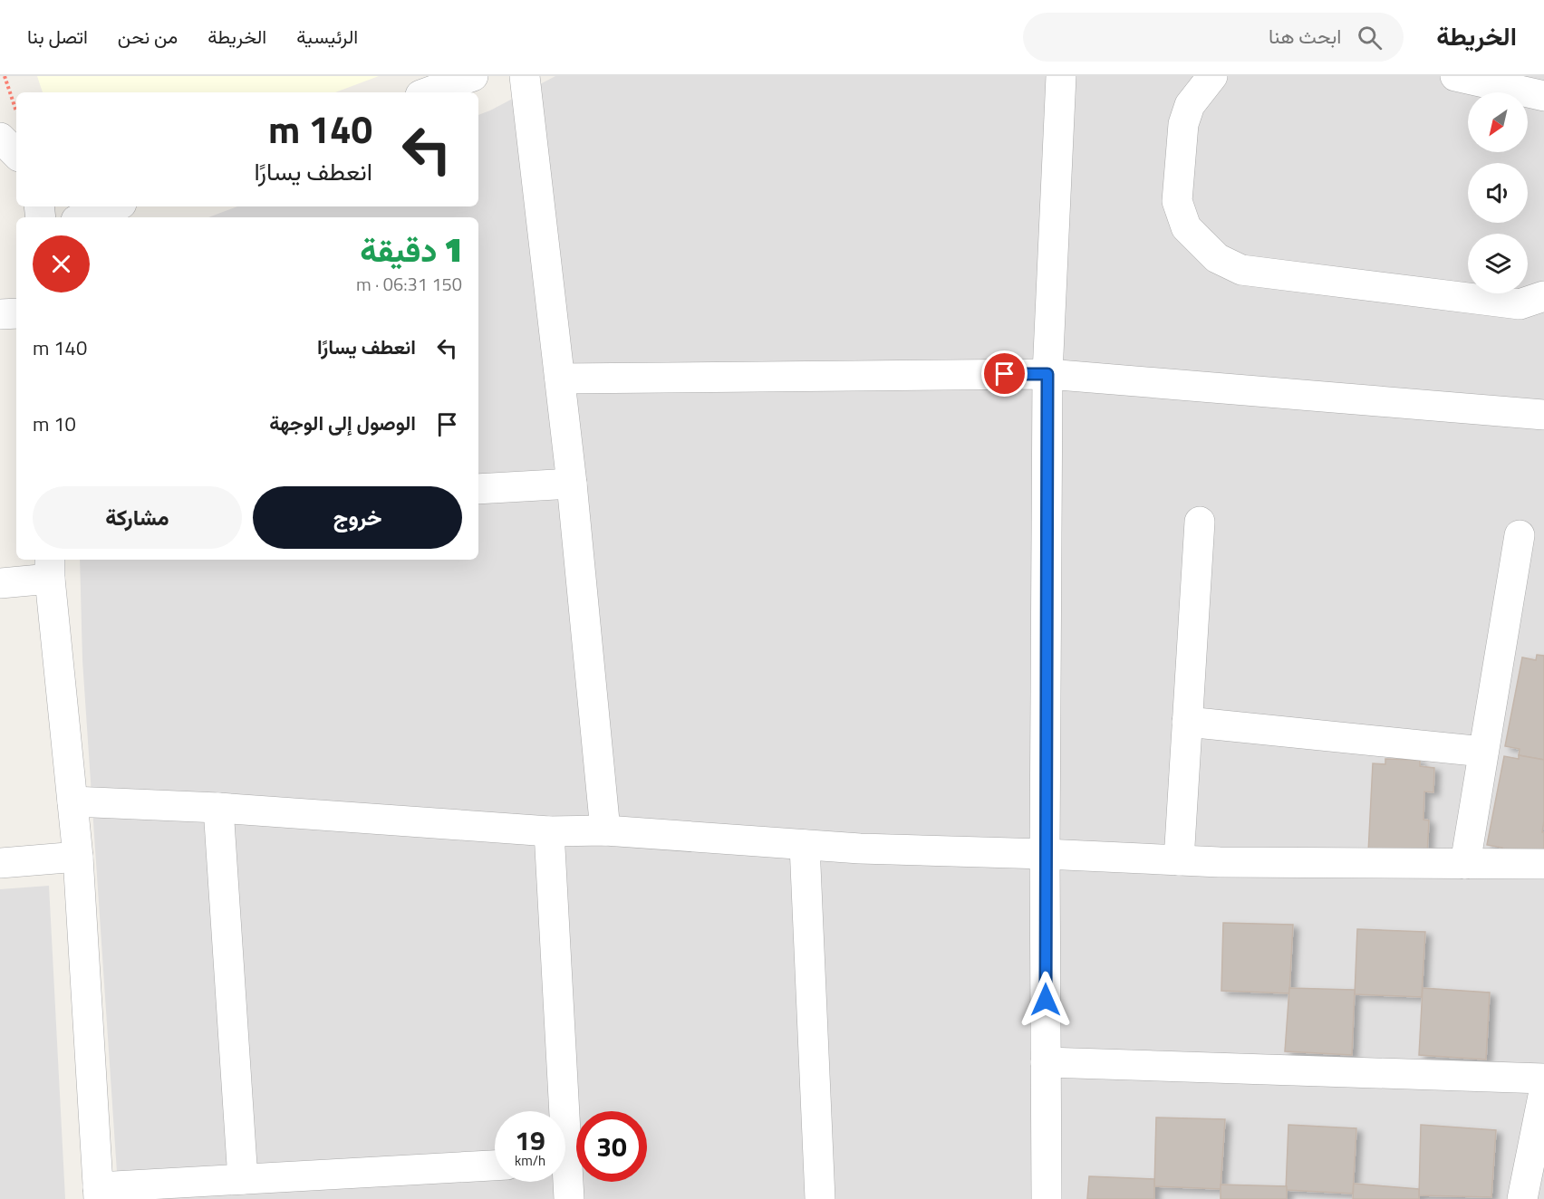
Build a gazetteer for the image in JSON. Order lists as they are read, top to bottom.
{
  "north": "bottom left",
  "page": {
    "header": "الخريطة",
    "search": "ابحث هنا",
    "nav": [
      "الرئيسية",
      "الخريطة",
      "من نحن",
      "اتصل بنا"
    ],
    "turn": ["140 m", "انعطف يسارًا"],
    "heading": ["1 دقيقة", "150 m · 06:31"],
    "list": [
      {
        "name": "انعطف يسارًا",
        "value": "140 m"
      },
      {
        "name": "الوصول إلى الوجهة",
        "value": "10 m"
      }
    ],
    "buttons": ["خروج", "مشاركة"],
    "speed": "19 km/h",
    "limit": "30"
  }
}
